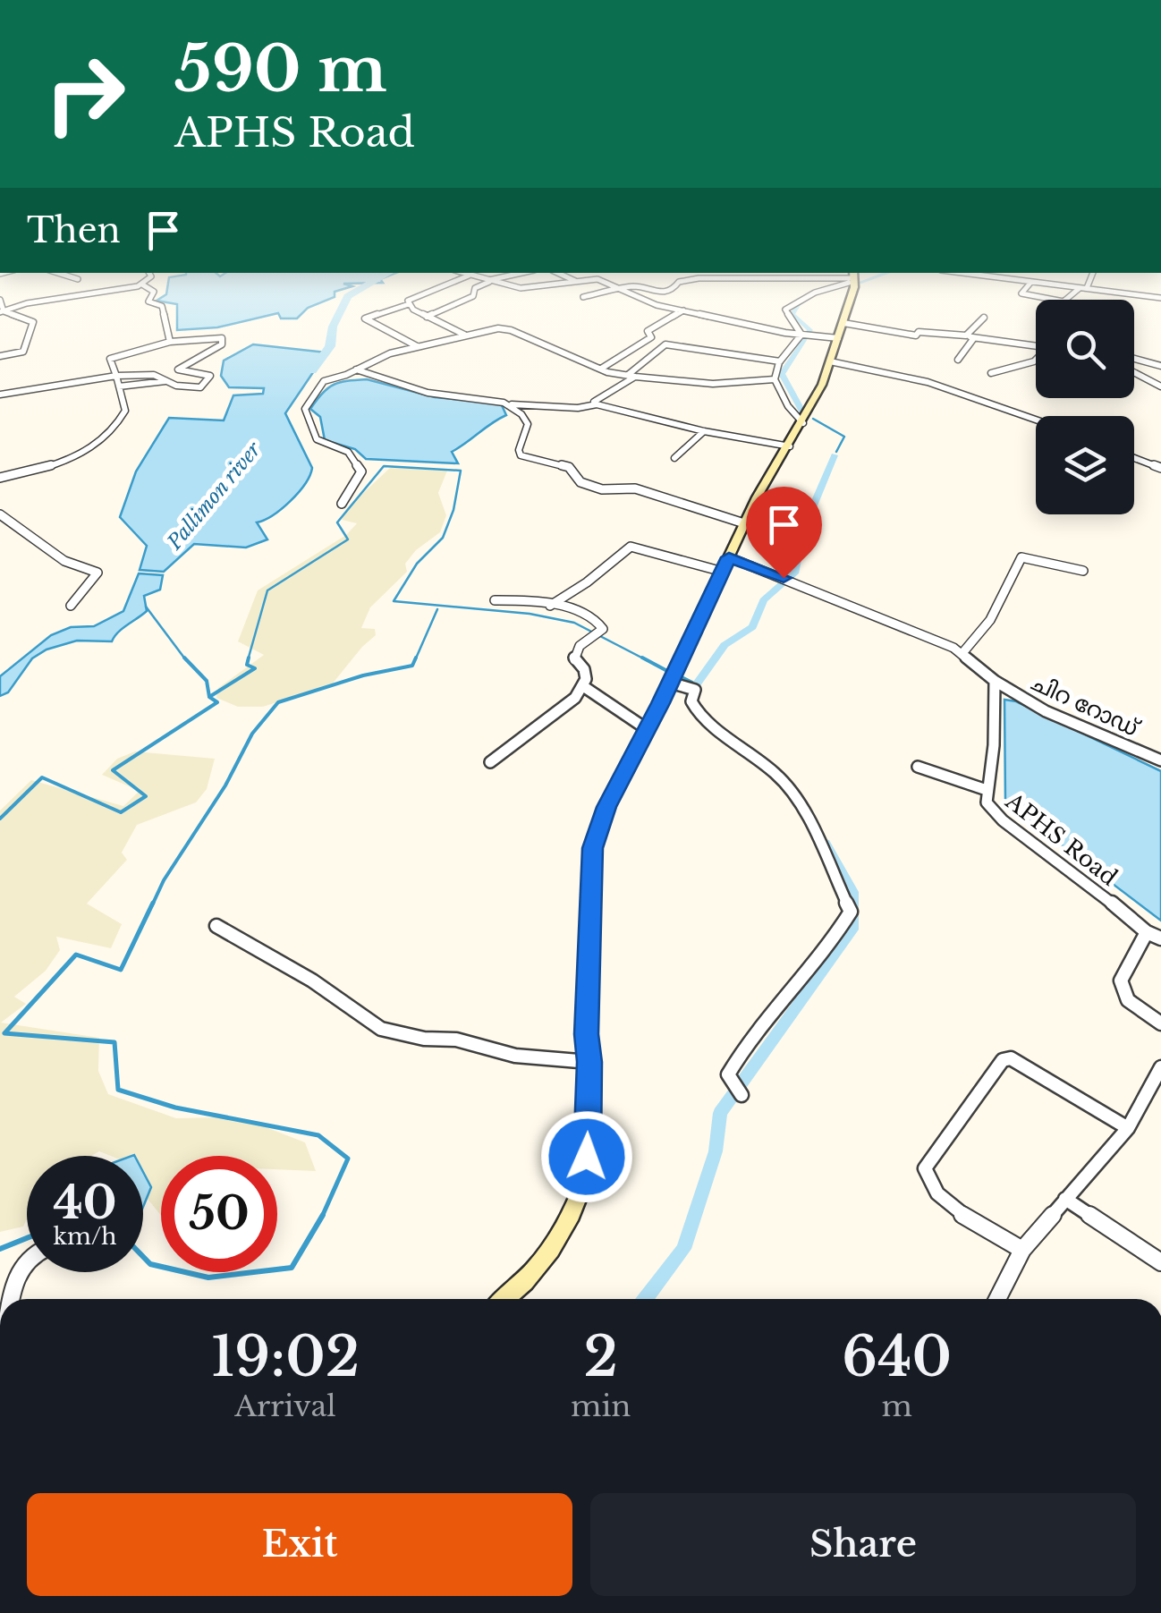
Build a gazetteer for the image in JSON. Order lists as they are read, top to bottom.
{
  "streets": {
    "street": ["ചിറ റോഡ്", "APHS Road"]
  },
  "crossings": [
    ["ചിറ റോഡ്", "APHS Road"]
  ],
  "water": ["Pallimon river"],
  "page": {
    "turn": ["590 m", "APHS Road"],
    "then": "Then",
    "speed": "40 km/h",
    "limit": "50",
    "eta": [
      "19:02",
      "Arrival",
      "2",
      "min",
      "640",
      "m"
    ],
    "buttons": ["Exit", "Share"]
  }
}
